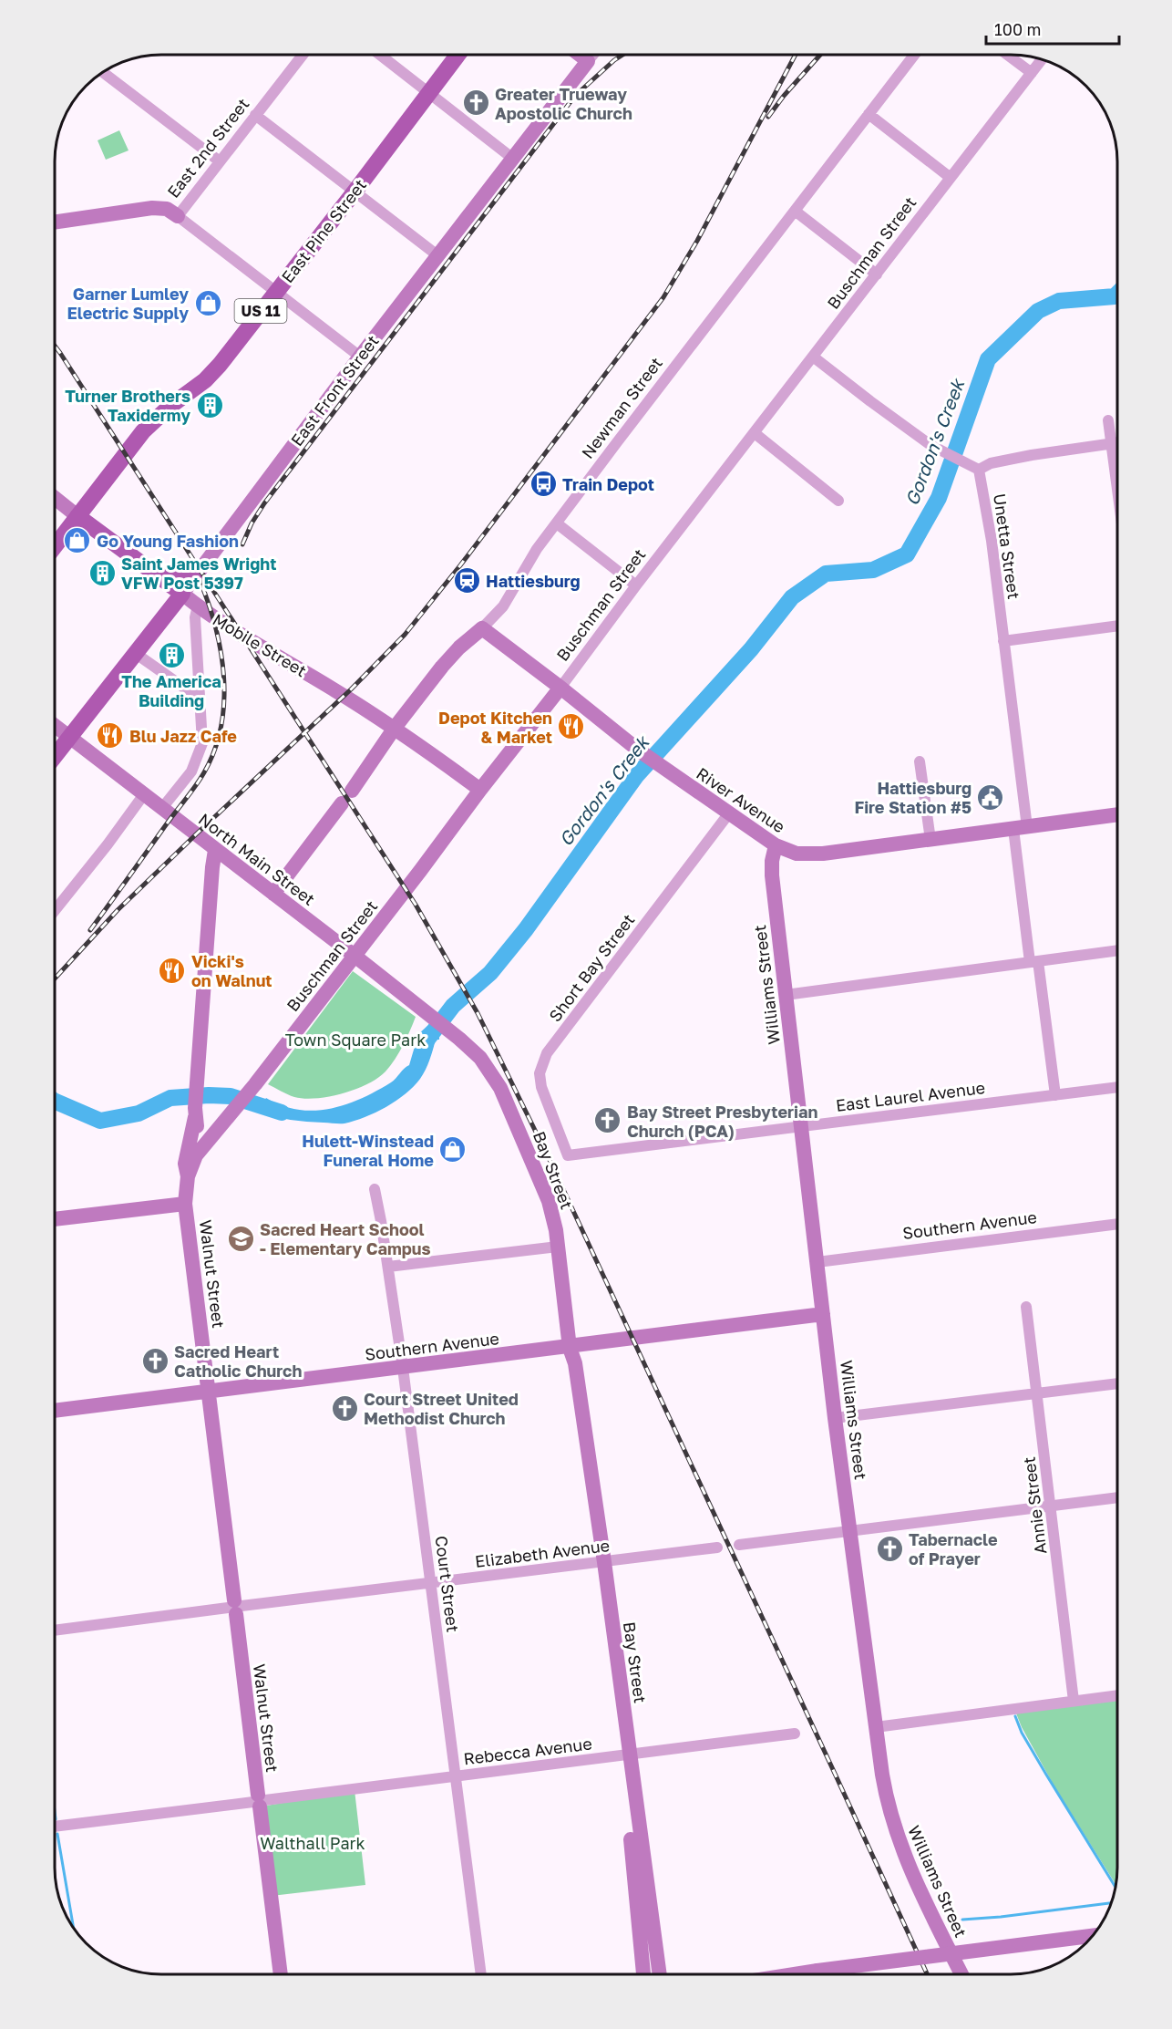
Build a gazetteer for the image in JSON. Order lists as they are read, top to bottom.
{
  "streets": {
    "main road": [
      "East Pine Street",
      "US 11",
      "East Front Street",
      "Mobile Street"
    ],
    "street": [
      "East 2nd Street",
      "Buschman Street",
      "Newman Street",
      "Unetta Street",
      "River Avenue",
      "North Main Street",
      "Short Bay Street",
      "Williams Street",
      "East Laurel Avenue",
      "Bay Street",
      "Southern Avenue",
      "Walnut Street",
      "Annie Street",
      "Elizabeth Avenue",
      "Court Street",
      "Rebecca Avenue"
    ]
  },
  "crossings": [
    ["East Pine Street", "Mobile Street"],
    ["Buschman Street", "Mobile Street"],
    ["Buschman Street", "River Avenue"],
    ["Buschman Street", "North Main Street"],
    ["Buschman Street", "Walnut Street"],
    ["East Front Street", "Mobile Street"],
    ["East Front Street", "North Main Street"],
    ["Newman Street", "Mobile Street"],
    ["Newman Street", "River Avenue"],
    ["Unetta Street", "River Avenue"],
    ["River Avenue", "Short Bay Street"],
    ["River Avenue", "Williams Street"],
    ["North Main Street", "Bay Street"],
    ["North Main Street", "Walnut Street"],
    ["Short Bay Street", "East Laurel Avenue"],
    ["Williams Street", "East Laurel Avenue"],
    ["Williams Street", "Southern Avenue"],
    ["Bay Street", "Southern Avenue"],
    ["Bay Street", "Elizabeth Avenue"],
    ["Bay Street", "Rebecca Avenue"],
    ["Southern Avenue", "Walnut Street"],
    ["Southern Avenue", "Court Street"],
    ["Walnut Street", "Elizabeth Avenue"],
    ["Walnut Street", "Rebecca Avenue"],
    ["Elizabeth Avenue", "Court Street"],
    ["Court Street", "Rebecca Avenue"]
  ],
  "water": ["Gordon's Creek"],
  "parks": ["Town Square Park", "Walthall Park"],
  "places": {
    "church": [
      "Greater Trueway Apostolic Church",
      "Bay Street Presbyterian Church (PCA)",
      "Sacred Heart Catholic Church",
      "Court Street United Methodist Church",
      "Tabernacle of Prayer"
    ],
    "shop": ["Garner Lumley Electric Supply", "Go Young Fashion", "Hulett-Winstead Funeral Home"],
    "building": ["Turner Brothers Taxidermy", "Saint James Wright VFW Post 5397", "The America Building"],
    "bus stop": ["Train Depot"],
    "station": ["Hattiesburg"],
    "restaurant": ["Depot Kitchen & Market", "Blu Jazz Cafe", "Vicki's on Walnut"],
    "public building": ["Hattiesburg Fire Station #5"],
    "school or university": ["Sacred Heart School - Elementary Campus"]
  },
  "scale_bar": "100 m"
}
